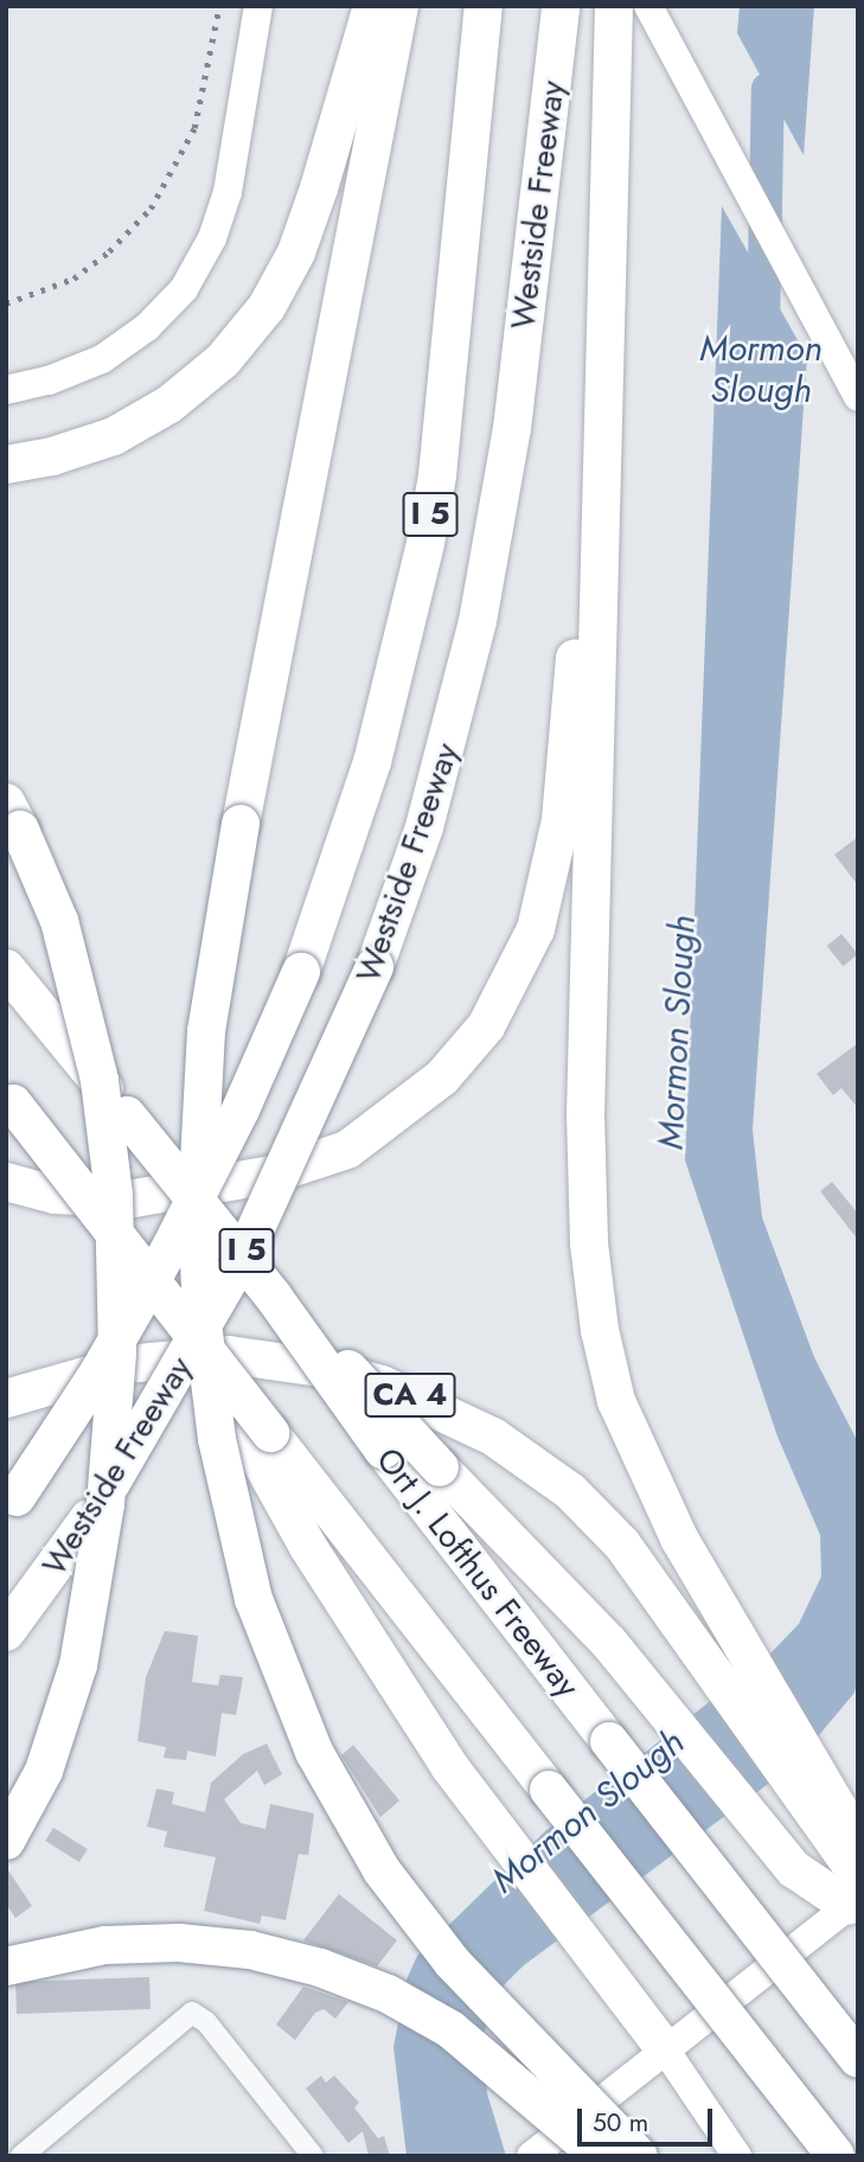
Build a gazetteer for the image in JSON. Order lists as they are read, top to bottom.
{
  "streets": {
    "highway": [
      "Westside Freeway",
      "I 5",
      "CA 4",
      "Ort J. Lofthus Freeway"
    ]
  },
  "water": ["Mormon Slough"],
  "scale_bar": "50 m"
}
